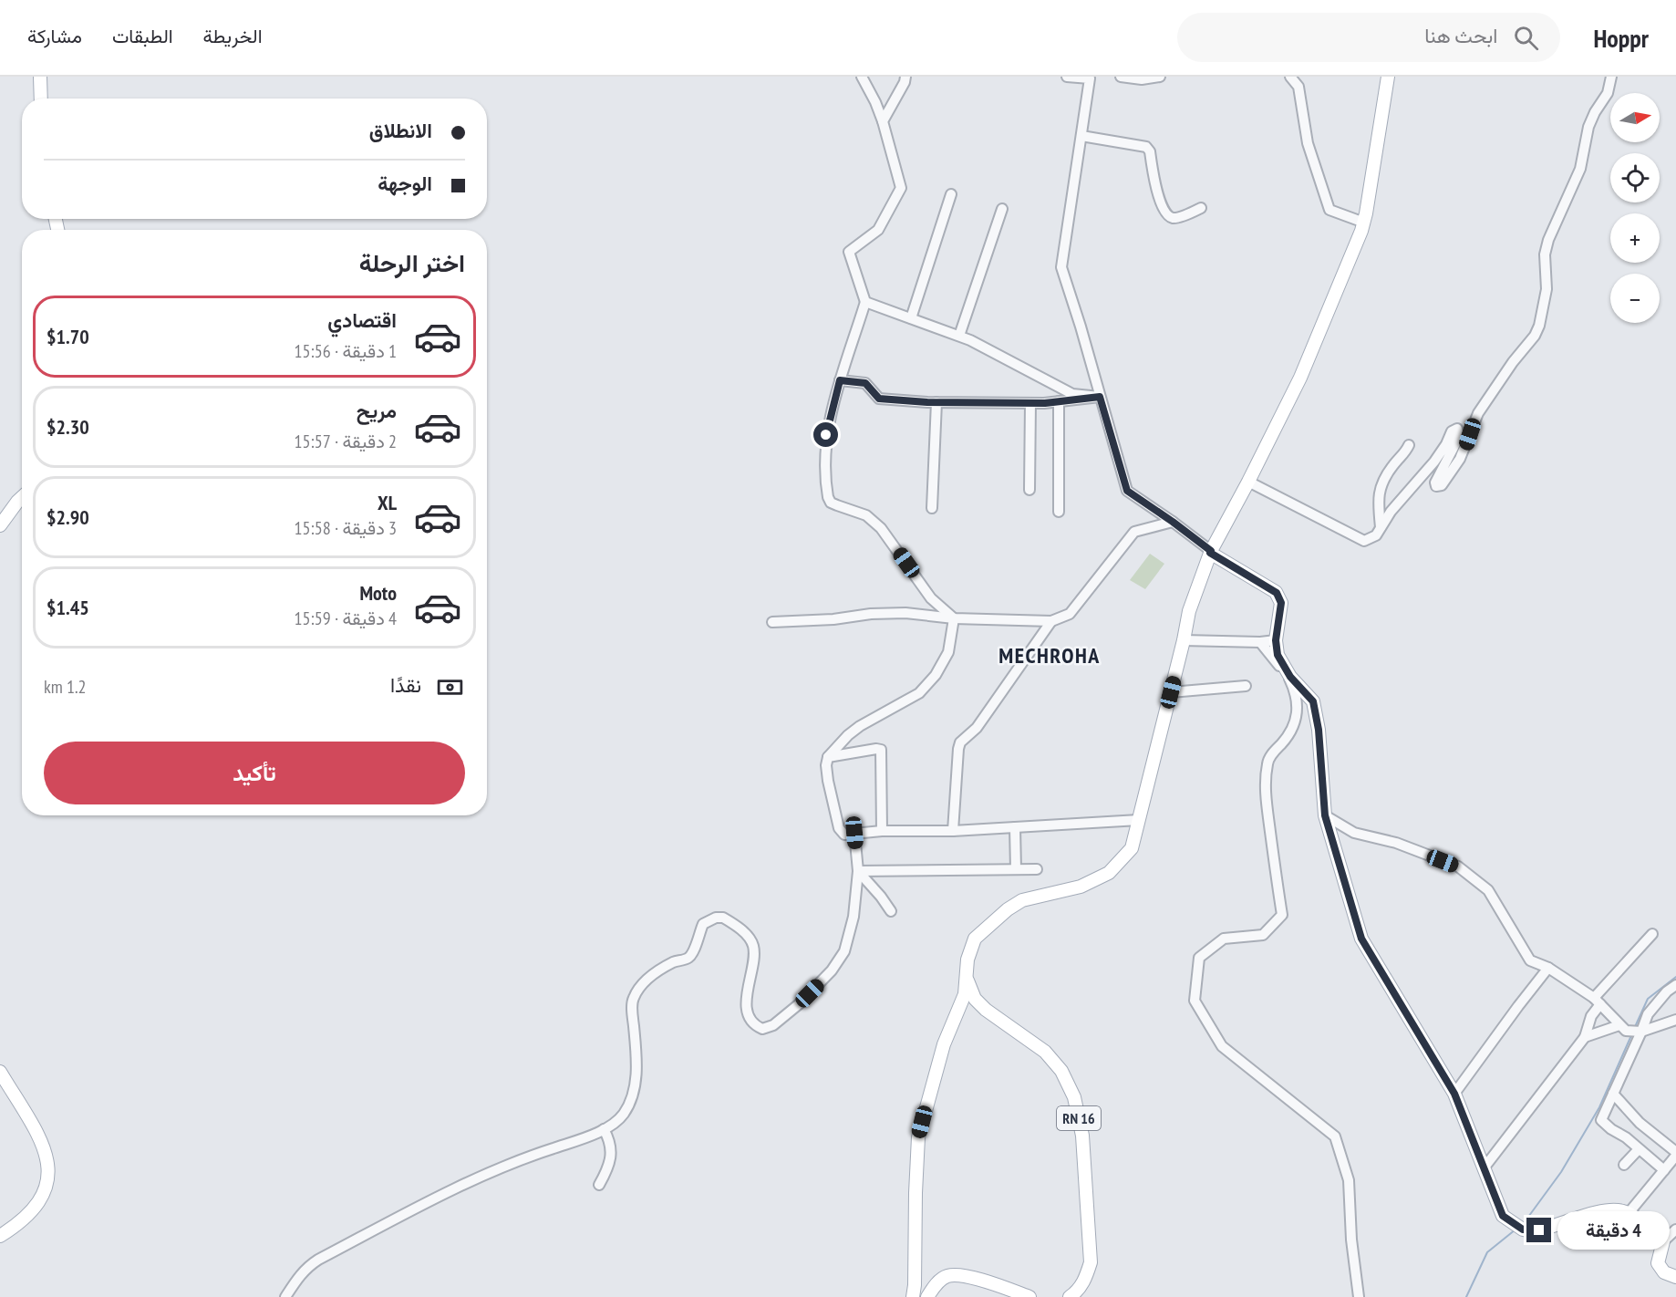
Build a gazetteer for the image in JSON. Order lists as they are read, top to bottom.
{
  "streets": {
    "main road": ["RN 16"]
  },
  "districts": ["MECHROHA"],
  "north": "right",
  "page": {
    "header": "Hoppr",
    "search": "ابحث هنا",
    "nav": ["الخريطة", "الطبقات", "مشاركة"],
    "map_buttons": ["+", "−"],
    "banner": ["الانطلاق", "الوجهة"],
    "heading": "اختر الرحلة",
    "list": [
      {
        "name": "اقتصادي",
        "note": "1 دقيقة · 15:56",
        "value": "$1.70"
      },
      {
        "name": "مريح",
        "note": "2 دقيقة · 15:57",
        "value": "$2.30"
      },
      {
        "name": "XL",
        "note": "3 دقيقة · 15:58",
        "value": "$2.90"
      },
      {
        "name": "Moto",
        "note": "4 دقيقة · 15:59",
        "value": "$1.45"
      }
    ],
    "pay": ["نقدًا", "1.2 km"],
    "buttons": "تأكيد",
    "bubble": "4 دقيقة"
  }
}
